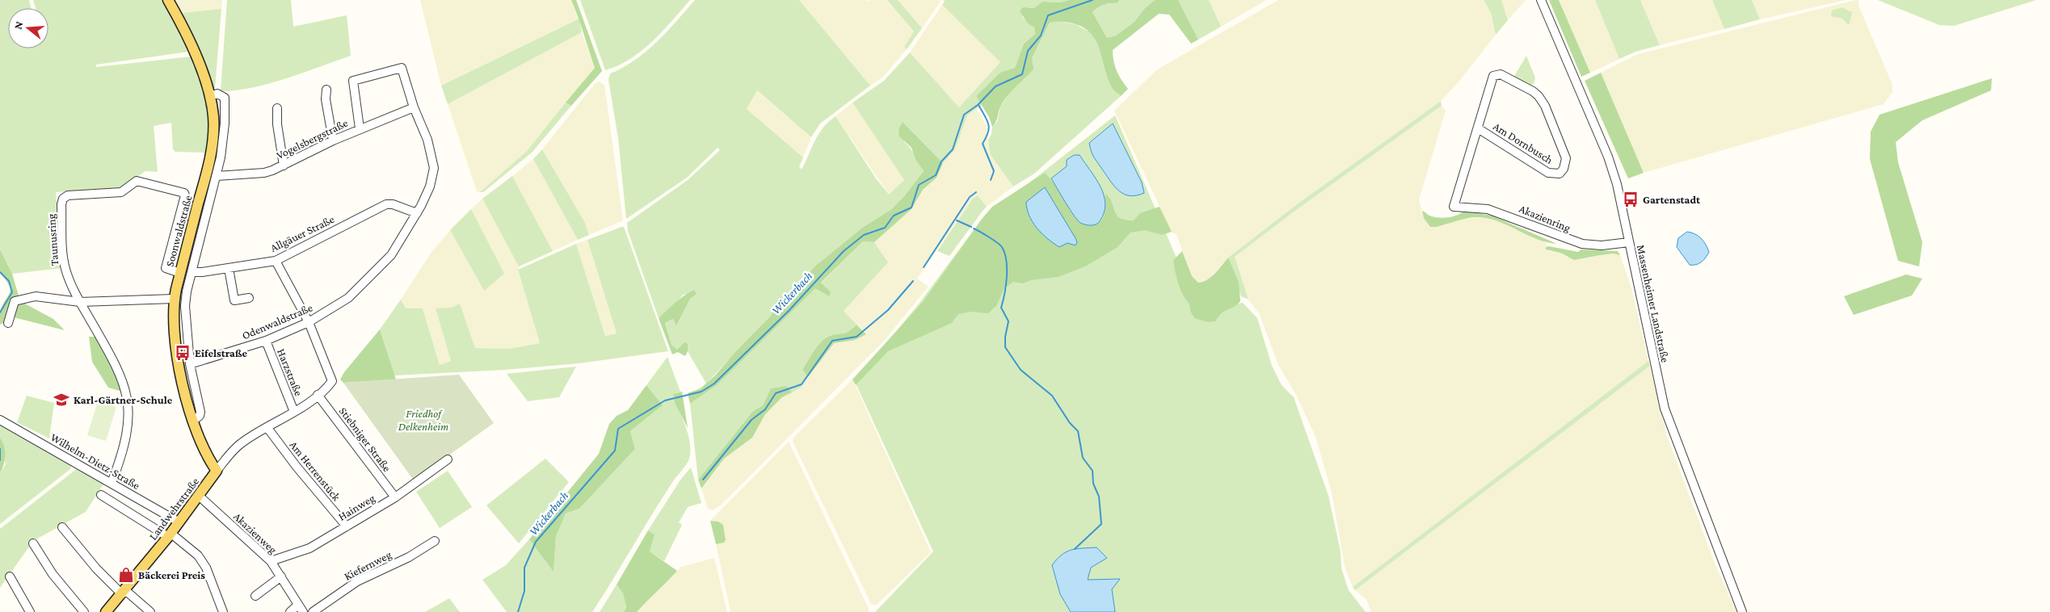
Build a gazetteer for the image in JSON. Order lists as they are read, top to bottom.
{
  "streets": {
    "main road": ["Soonwaldstraße", "Landwehrstraße"],
    "street": [
      "Vogelsbergstraße",
      "Am Dornbusch",
      "Akazienring",
      "Allgäuer Straße",
      "Taunusring",
      "Massenheimer Landstraße",
      "Odenwaldstraße",
      "Harzstraße",
      "Stiebniger Straße",
      "Wilhelm-Dietz-Straße",
      "Am Herrenstück",
      "Hainweg",
      "Akazienweg",
      "Kiefernweg"
    ]
  },
  "crossings": [
    ["Vogelsbergstraße", "Odenwaldstraße"],
    ["Am Dornbusch", "Akazienring"],
    ["Akazienring", "Massenheimer Landstraße"],
    ["Soonwaldstraße", "Taunusring"],
    ["Soonwaldstraße", "Landwehrstraße"],
    ["Allgäuer Straße", "Odenwaldstraße"],
    ["Taunusring", "Wilhelm-Dietz-Straße"],
    ["Odenwaldstraße", "Harzstraße"],
    ["Odenwaldstraße", "Landwehrstraße"],
    ["Harzstraße", "Landwehrstraße"],
    ["Stiebniger Straße", "Hainweg"],
    ["Stiebniger Straße", "Landwehrstraße"],
    ["Wilhelm-Dietz-Straße", "Landwehrstraße"],
    ["Am Herrenstück", "Hainweg"],
    ["Am Herrenstück", "Landwehrstraße"],
    ["Hainweg", "Akazienweg"],
    ["Landwehrstraße", "Akazienweg"]
  ],
  "water": ["Wickerbach"],
  "parks": ["Friedhof Delkenheim"],
  "places": {
    "bus stop": ["Gartenstadt", "Eifelstraße"],
    "school or university": ["Karl-Gärtner-Schule"],
    "shop": ["Bäckerei Preis"]
  },
  "north": "left"
}
